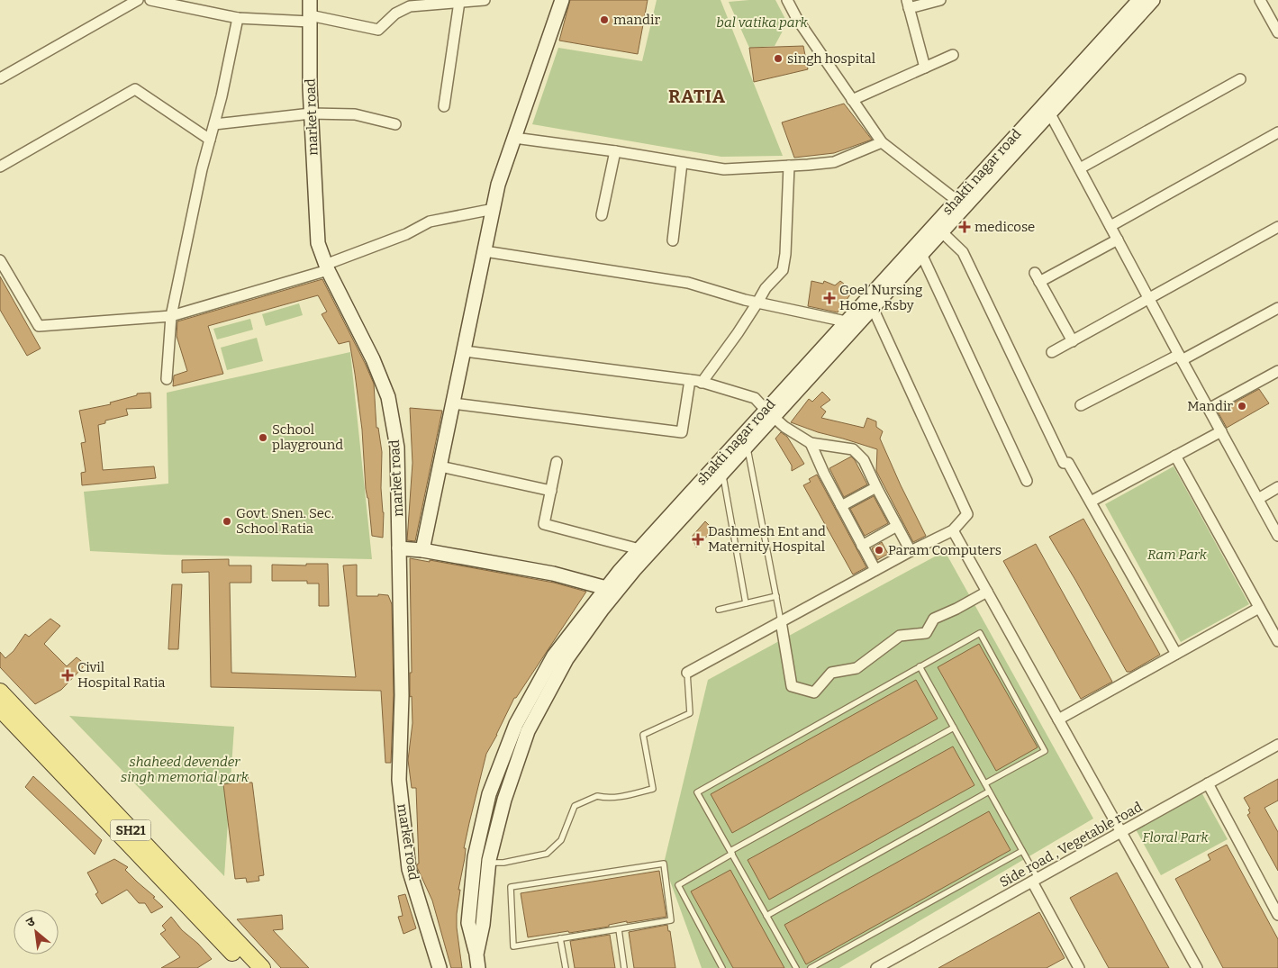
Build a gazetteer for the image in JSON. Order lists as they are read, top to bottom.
{
  "streets": {
    "main road": ["market road", "shakti nagar road", "SH21"],
    "street": ["Side road , Vegetable road"]
  },
  "districts": ["RATIA"],
  "parks": [
    "bal vatika park",
    "Ram Park",
    "shaheed devender singh memorial park",
    "Floral Park"
  ],
  "places": {
    "other": [
      "mandir",
      "singh hospital",
      "Mandir",
      "School playground",
      "Govt. Snen. Sec. School Ratia",
      "Param Computers"
    ],
    "health": [
      "medicose",
      "Goel Nursing Home, Rsby",
      "Dashmesh Ent and Maternity Hospital",
      "Civil Hospital Ratia"
    ]
  },
  "north": "top left"
}
